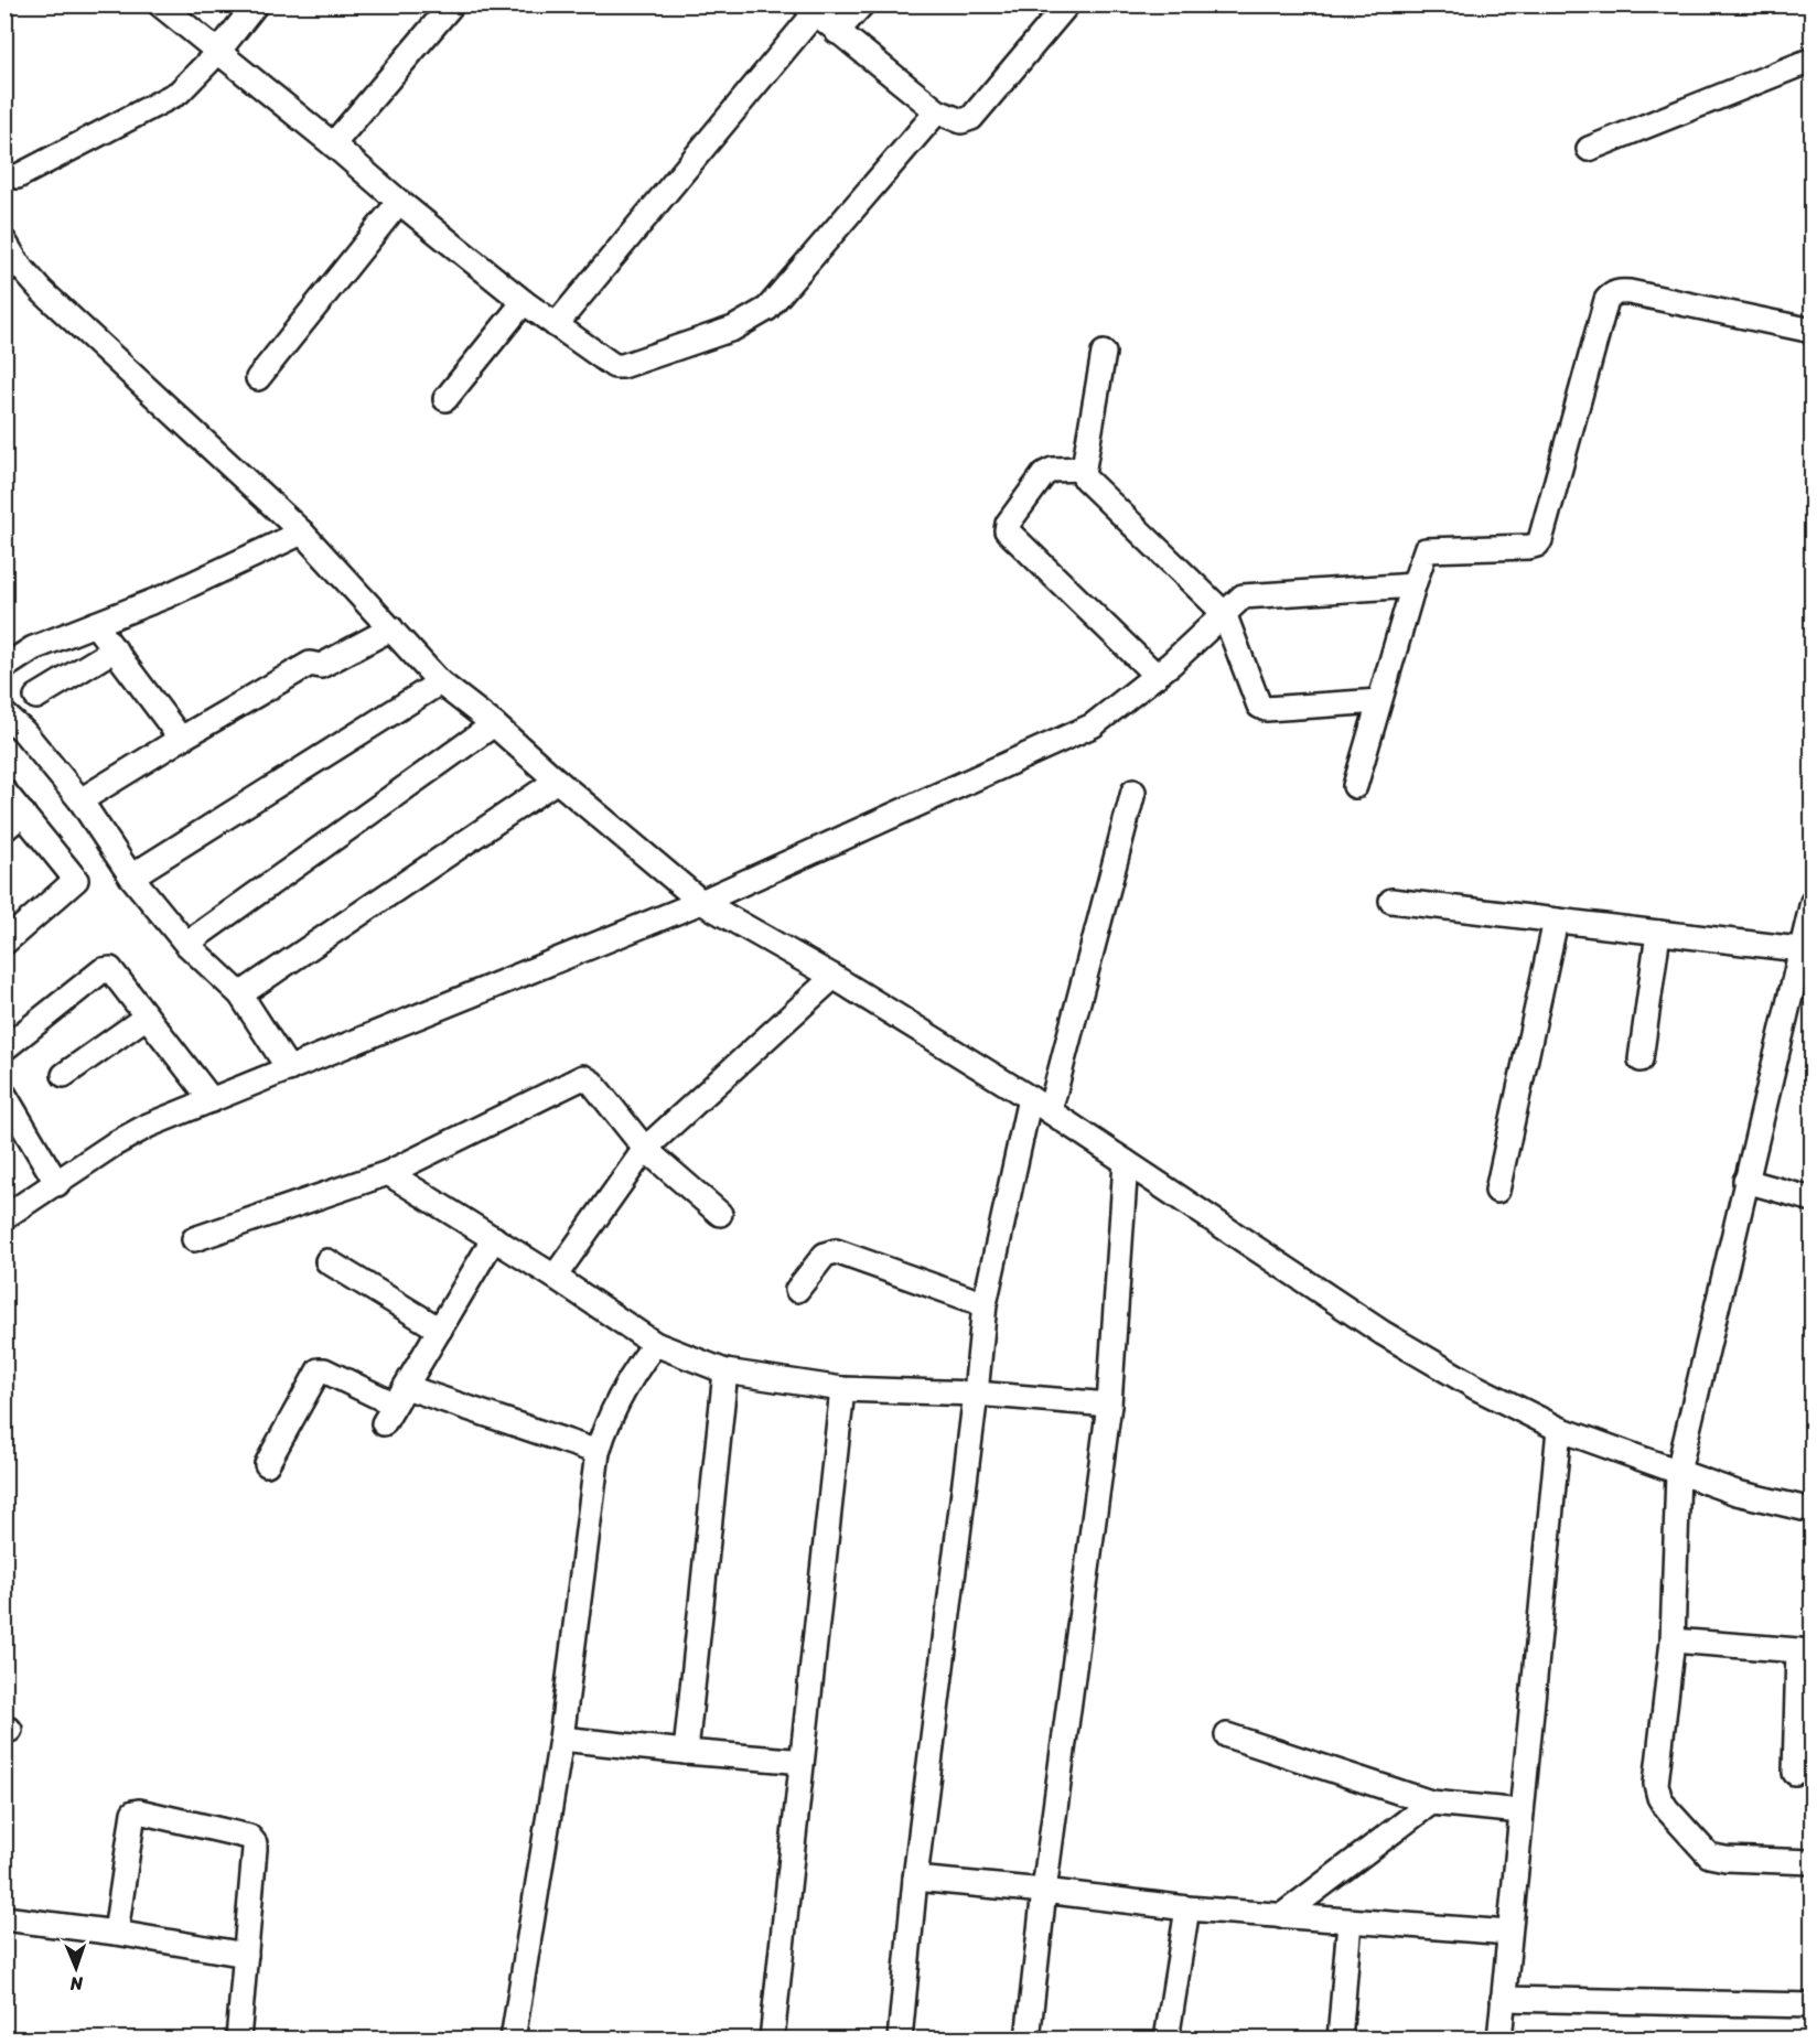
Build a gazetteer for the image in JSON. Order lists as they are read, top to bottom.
{
  "north": "bottom"
}
